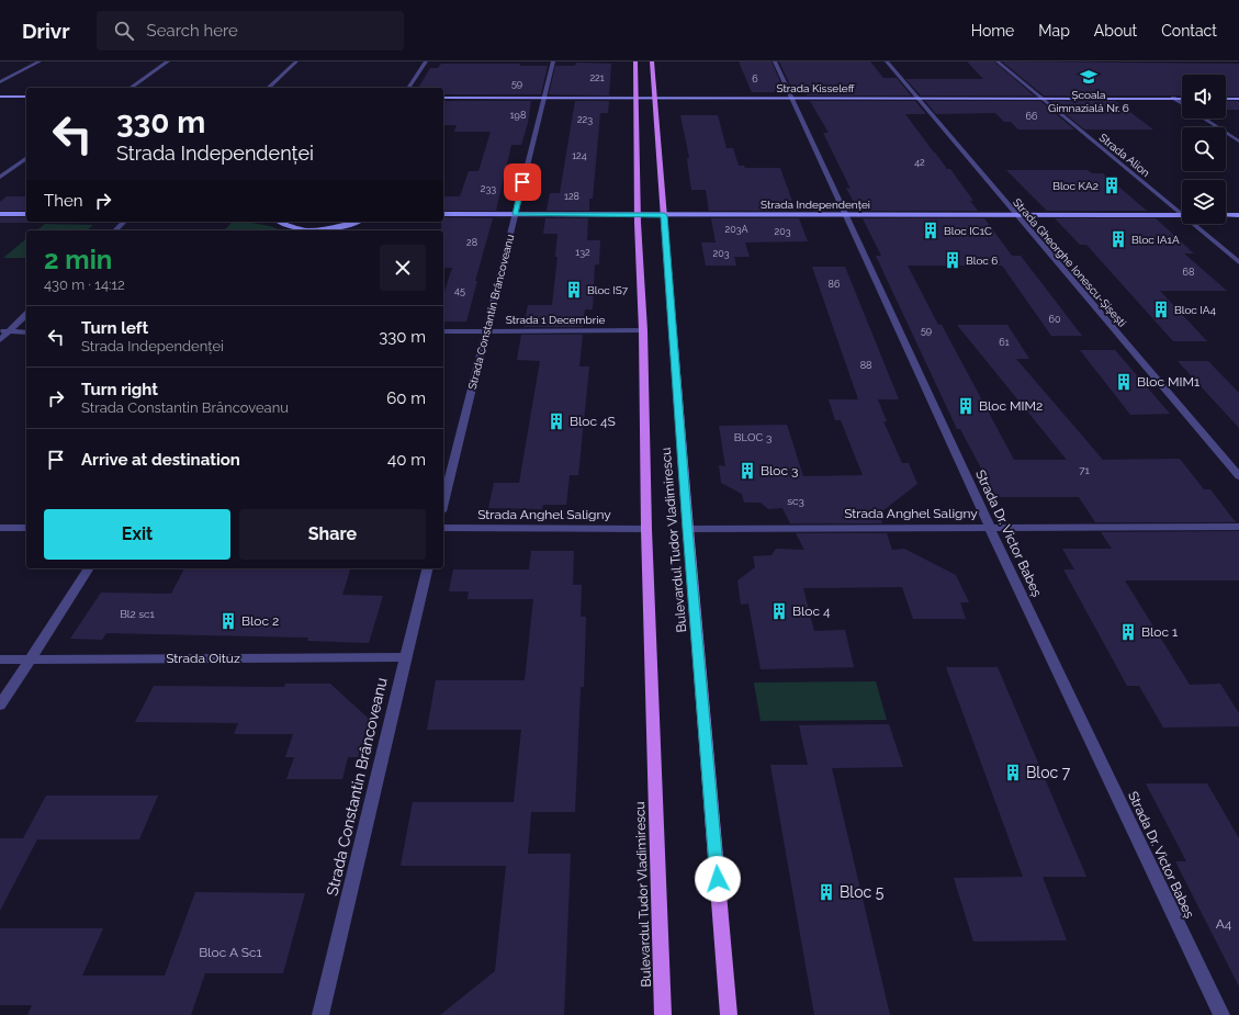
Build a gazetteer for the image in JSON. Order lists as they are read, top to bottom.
{
  "streets": {
    "main road": ["Bulevardul Tudor Vladimirescu"],
    "street": [
      "Strada Kisseleff",
      "Strada Alion",
      "Strada Independenței",
      "Strada Gheorghe Ionescu-Șișești",
      "Strada Constantin Brâncoveanu",
      "Strada 1 Decembrie",
      "Strada Anghel Saligny",
      "Strada Dr. Victor Babeș",
      "Strada Oituz"
    ]
  },
  "crossings": [
    ["Strada Kisseleff", "Strada Alion"],
    ["Strada Kisseleff", "Strada Gheorghe Ionescu-Șișești"],
    ["Strada Kisseleff", "Strada Constantin Brâncoveanu"],
    ["Strada Kisseleff", "Strada Dr. Victor Babeș"],
    ["Strada Kisseleff", "Bulevardul Tudor Vladimirescu"],
    ["Strada Independenței", "Strada Gheorghe Ionescu-Șișești"],
    ["Strada Independenței", "Strada Constantin Brâncoveanu"],
    ["Strada Independenței", "Strada Dr. Victor Babeș"],
    ["Strada Independenței", "Bulevardul Tudor Vladimirescu"],
    ["Strada Constantin Brâncoveanu", "Strada 1 Decembrie"],
    ["Strada Constantin Brâncoveanu", "Strada Oituz"],
    ["Strada 1 Decembrie", "Bulevardul Tudor Vladimirescu"],
    ["Strada Anghel Saligny", "Strada Dr. Victor Babeș"],
    ["Strada Anghel Saligny", "Bulevardul Tudor Vladimirescu"]
  ],
  "places": {
    "school or university": ["Școala Gimnazială Nr. 6"],
    "building": [
      "Bloc KA2",
      "Bloc IC1C",
      "Bloc IA1A",
      "Bloc 6",
      "Bloc IS7",
      "Bloc IA4",
      "Bloc MIM1",
      "Bloc MIM2",
      "Bloc 4S",
      "Bloc 3",
      "Bloc 4",
      "Bloc 2",
      "Bloc 1",
      "Bloc 7",
      "Bloc 5"
    ]
  },
  "house_numbers": [
    "221",
    "6",
    "59",
    "198",
    "66",
    "223",
    "124",
    "42",
    "233",
    "128",
    "203A",
    "203",
    "28",
    "132",
    "203",
    "68",
    "86",
    "45",
    "60",
    "59",
    "61",
    "88",
    "BLOC 3",
    "71",
    "sc3",
    "Bl2 sc1",
    "A4",
    "Bloc A Sc1"
  ],
  "page": {
    "header": "Drivr",
    "search": "Search here",
    "nav": [
      "Home",
      "Map",
      "About",
      "Contact"
    ],
    "turn": ["330 m", "Strada Independenței"],
    "then": "Then",
    "heading": ["2 min", "430 m · 14:12"],
    "list": [
      {
        "name": "Turn left",
        "note": "Strada Independenței",
        "value": "330 m"
      },
      {
        "name": "Turn right",
        "note": "Strada Constantin Brâncoveanu",
        "value": "60 m"
      },
      {
        "name": "Arrive at destination",
        "value": "40 m"
      }
    ],
    "buttons": ["Exit", "Share"]
  }
}
